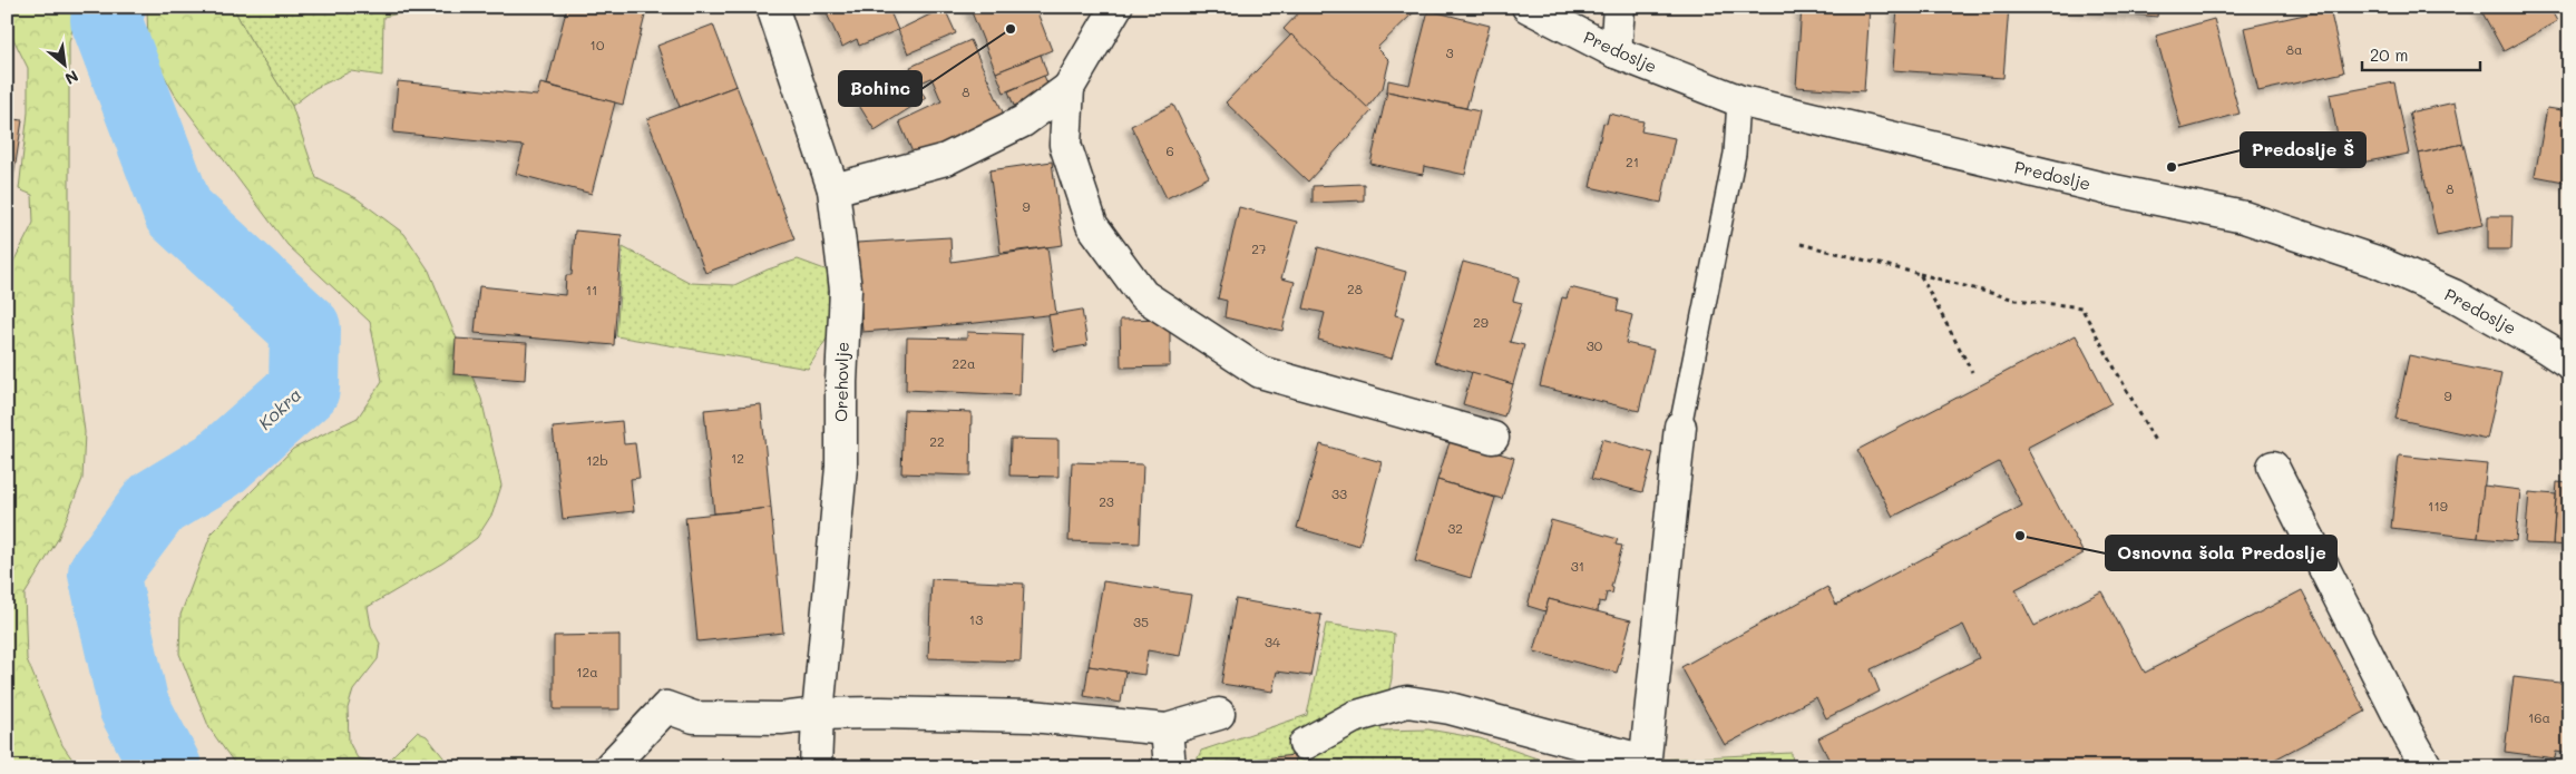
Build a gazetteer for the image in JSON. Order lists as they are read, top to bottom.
{
  "streets": {
    "street": ["Predoslje", "Orehovlje"]
  },
  "water": ["Kokra"],
  "places": ["Bohinc", "Predoslje Š", "Osnovna šola Predoslje"],
  "house_numbers": [
    "10",
    "8a",
    "3",
    "8",
    "6",
    "21",
    "8",
    "9",
    "27",
    "28",
    "11",
    "29",
    "30",
    "22a",
    "9",
    "22",
    "12",
    "12b",
    "33",
    "23",
    "119",
    "32",
    "31",
    "13",
    "35",
    "34",
    "12a",
    "16a"
  ],
  "scale_bar": "20 m",
  "north": "bottom right"
}
